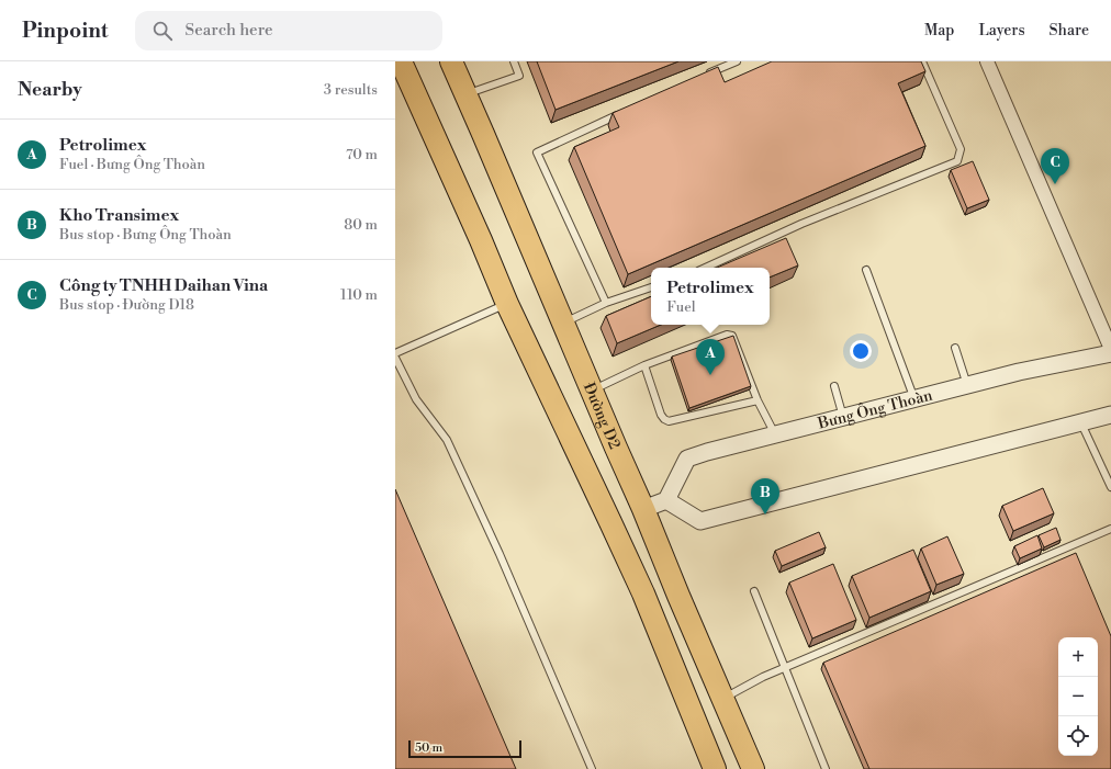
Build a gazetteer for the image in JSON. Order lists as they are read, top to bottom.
{
  "streets": {
    "main road": ["Đường D2"],
    "street": ["Bưng Ông Thoàn"]
  },
  "scale_bar": "50 m",
  "page": {
    "header": "Pinpoint",
    "search": "Search here",
    "nav": ["Map", "Layers", "Share"],
    "heading": ["Nearby", "3 results"],
    "list": [
      {
        "mark": "A",
        "name": "Petrolimex",
        "note": "Fuel · Bưng Ông Thoàn",
        "value": "70 m"
      },
      {
        "mark": "B",
        "name": "Kho Transimex",
        "note": "Bus stop · Bưng Ông Thoàn",
        "value": "80 m"
      },
      {
        "mark": "C",
        "name": "Công ty TNHH Daihan Vina",
        "note": "Bus stop · Đường D18",
        "value": "110 m"
      }
    ],
    "pins": ["C", "A", "B"],
    "popup": ["Petrolimex", "Fuel"],
    "map_buttons": ["+", "−"],
    "scale": "50 m"
  }
}
